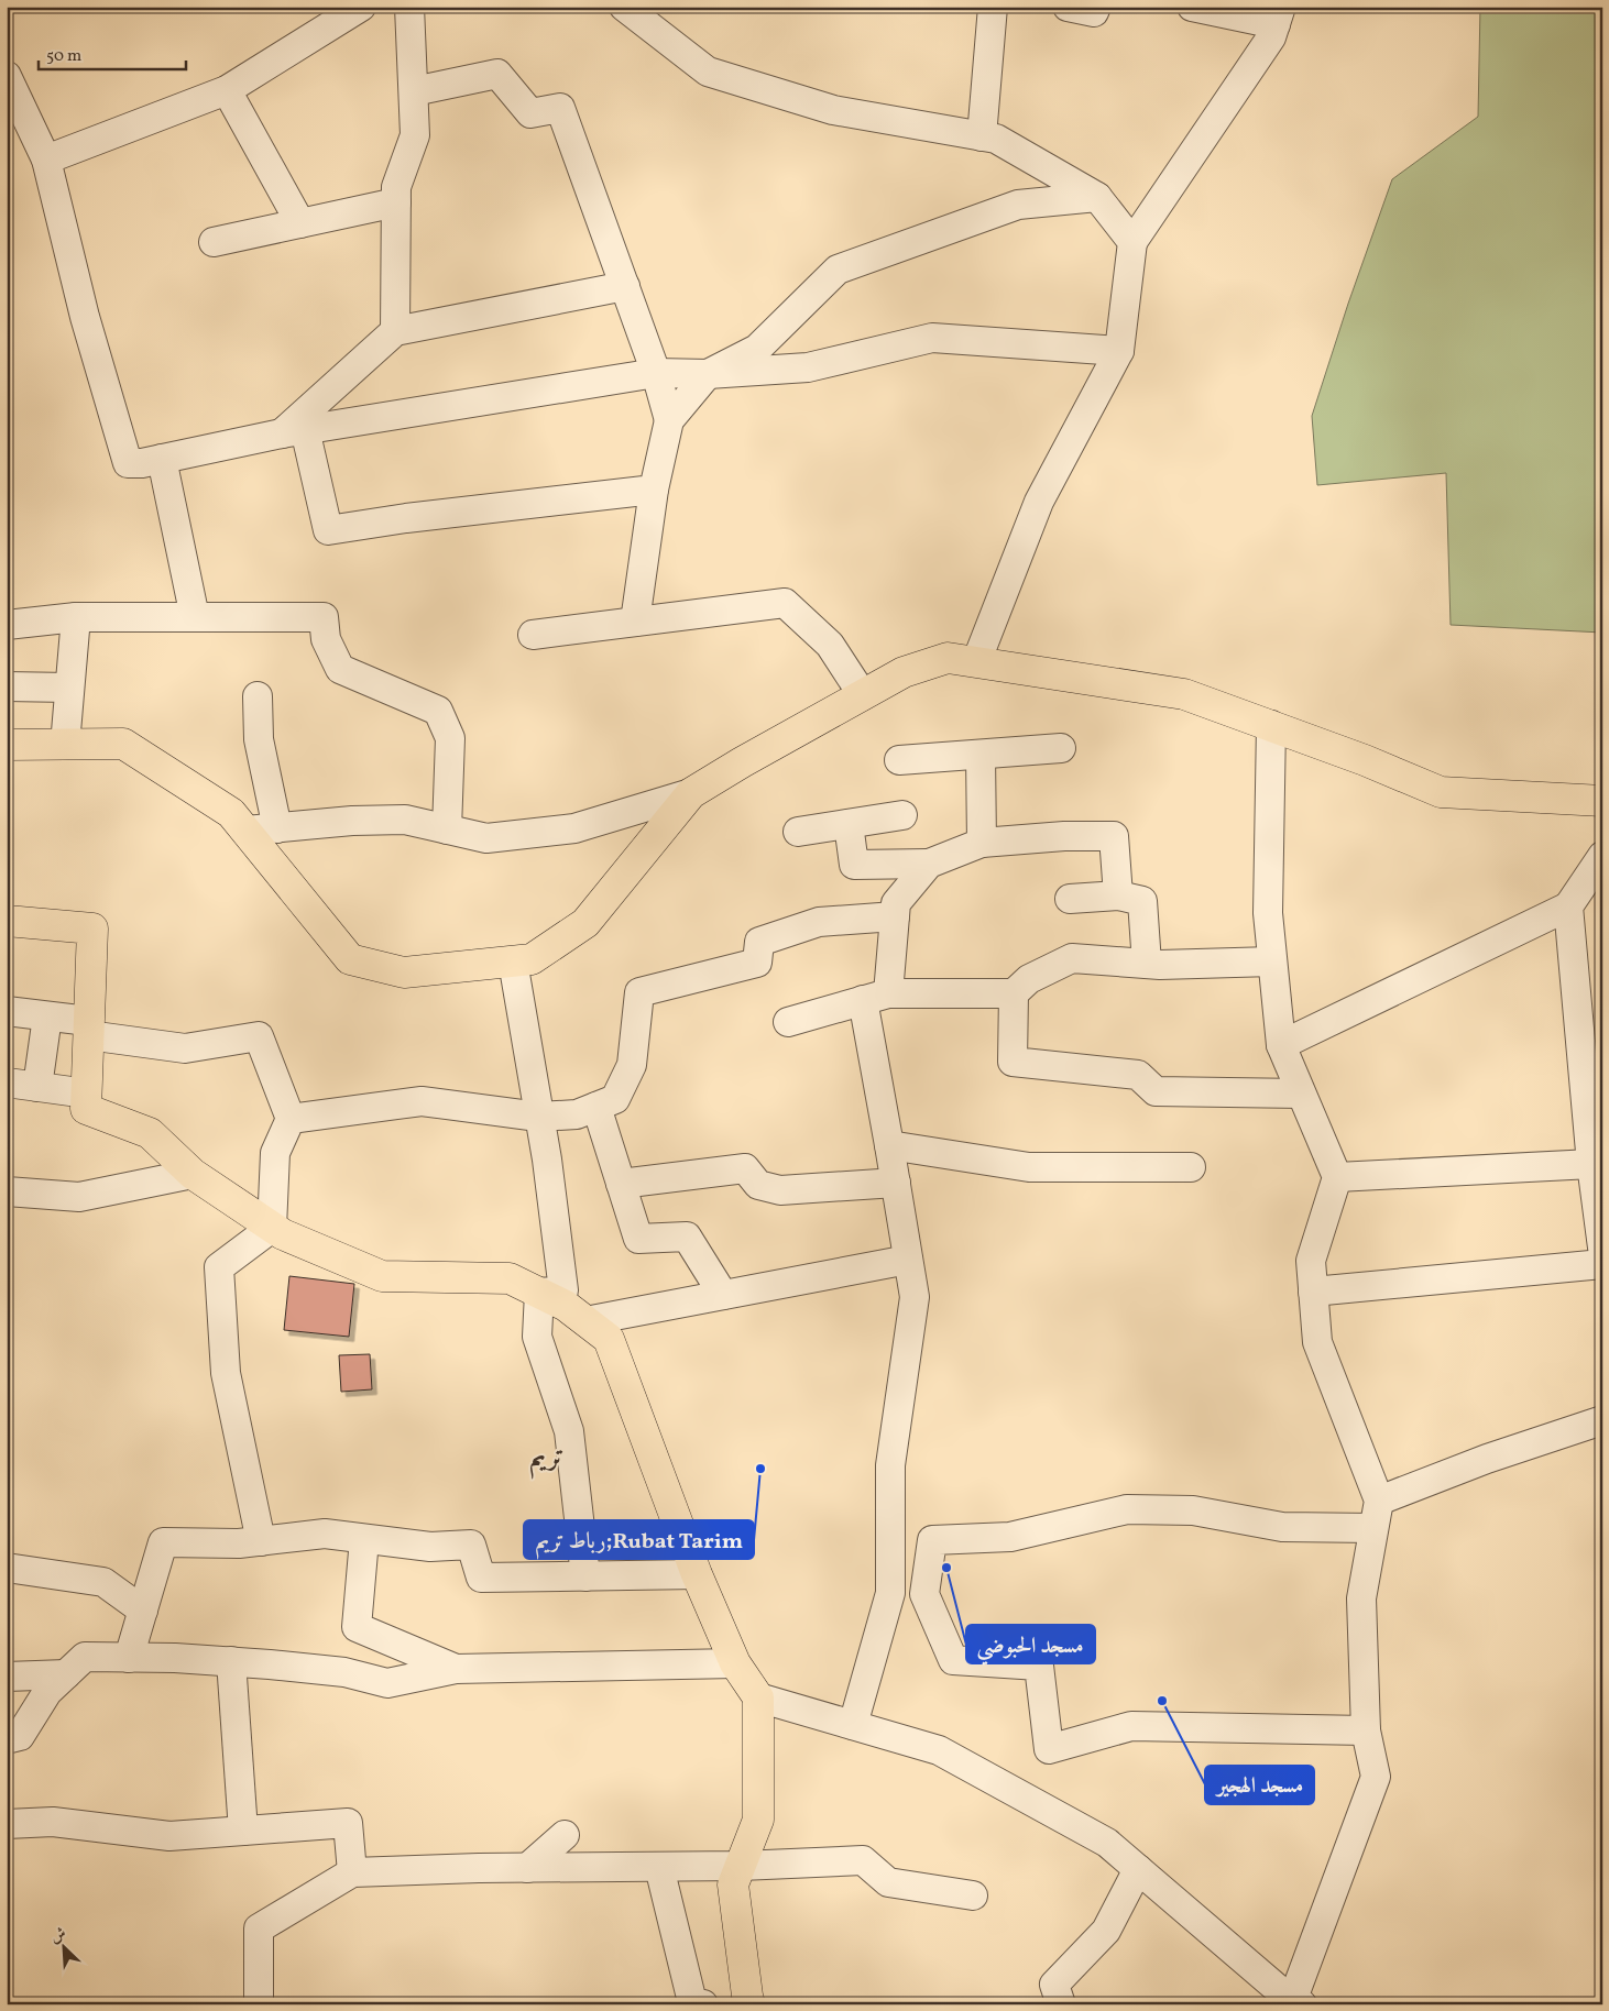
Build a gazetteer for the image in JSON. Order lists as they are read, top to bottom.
{
  "districts": ["تريم"],
  "places": ["رباط تريم;Rubat Tarim", "مسجد الحبوضي", "مسجد الهجير"],
  "scale_bar": "50 m",
  "north": "top left"
}
